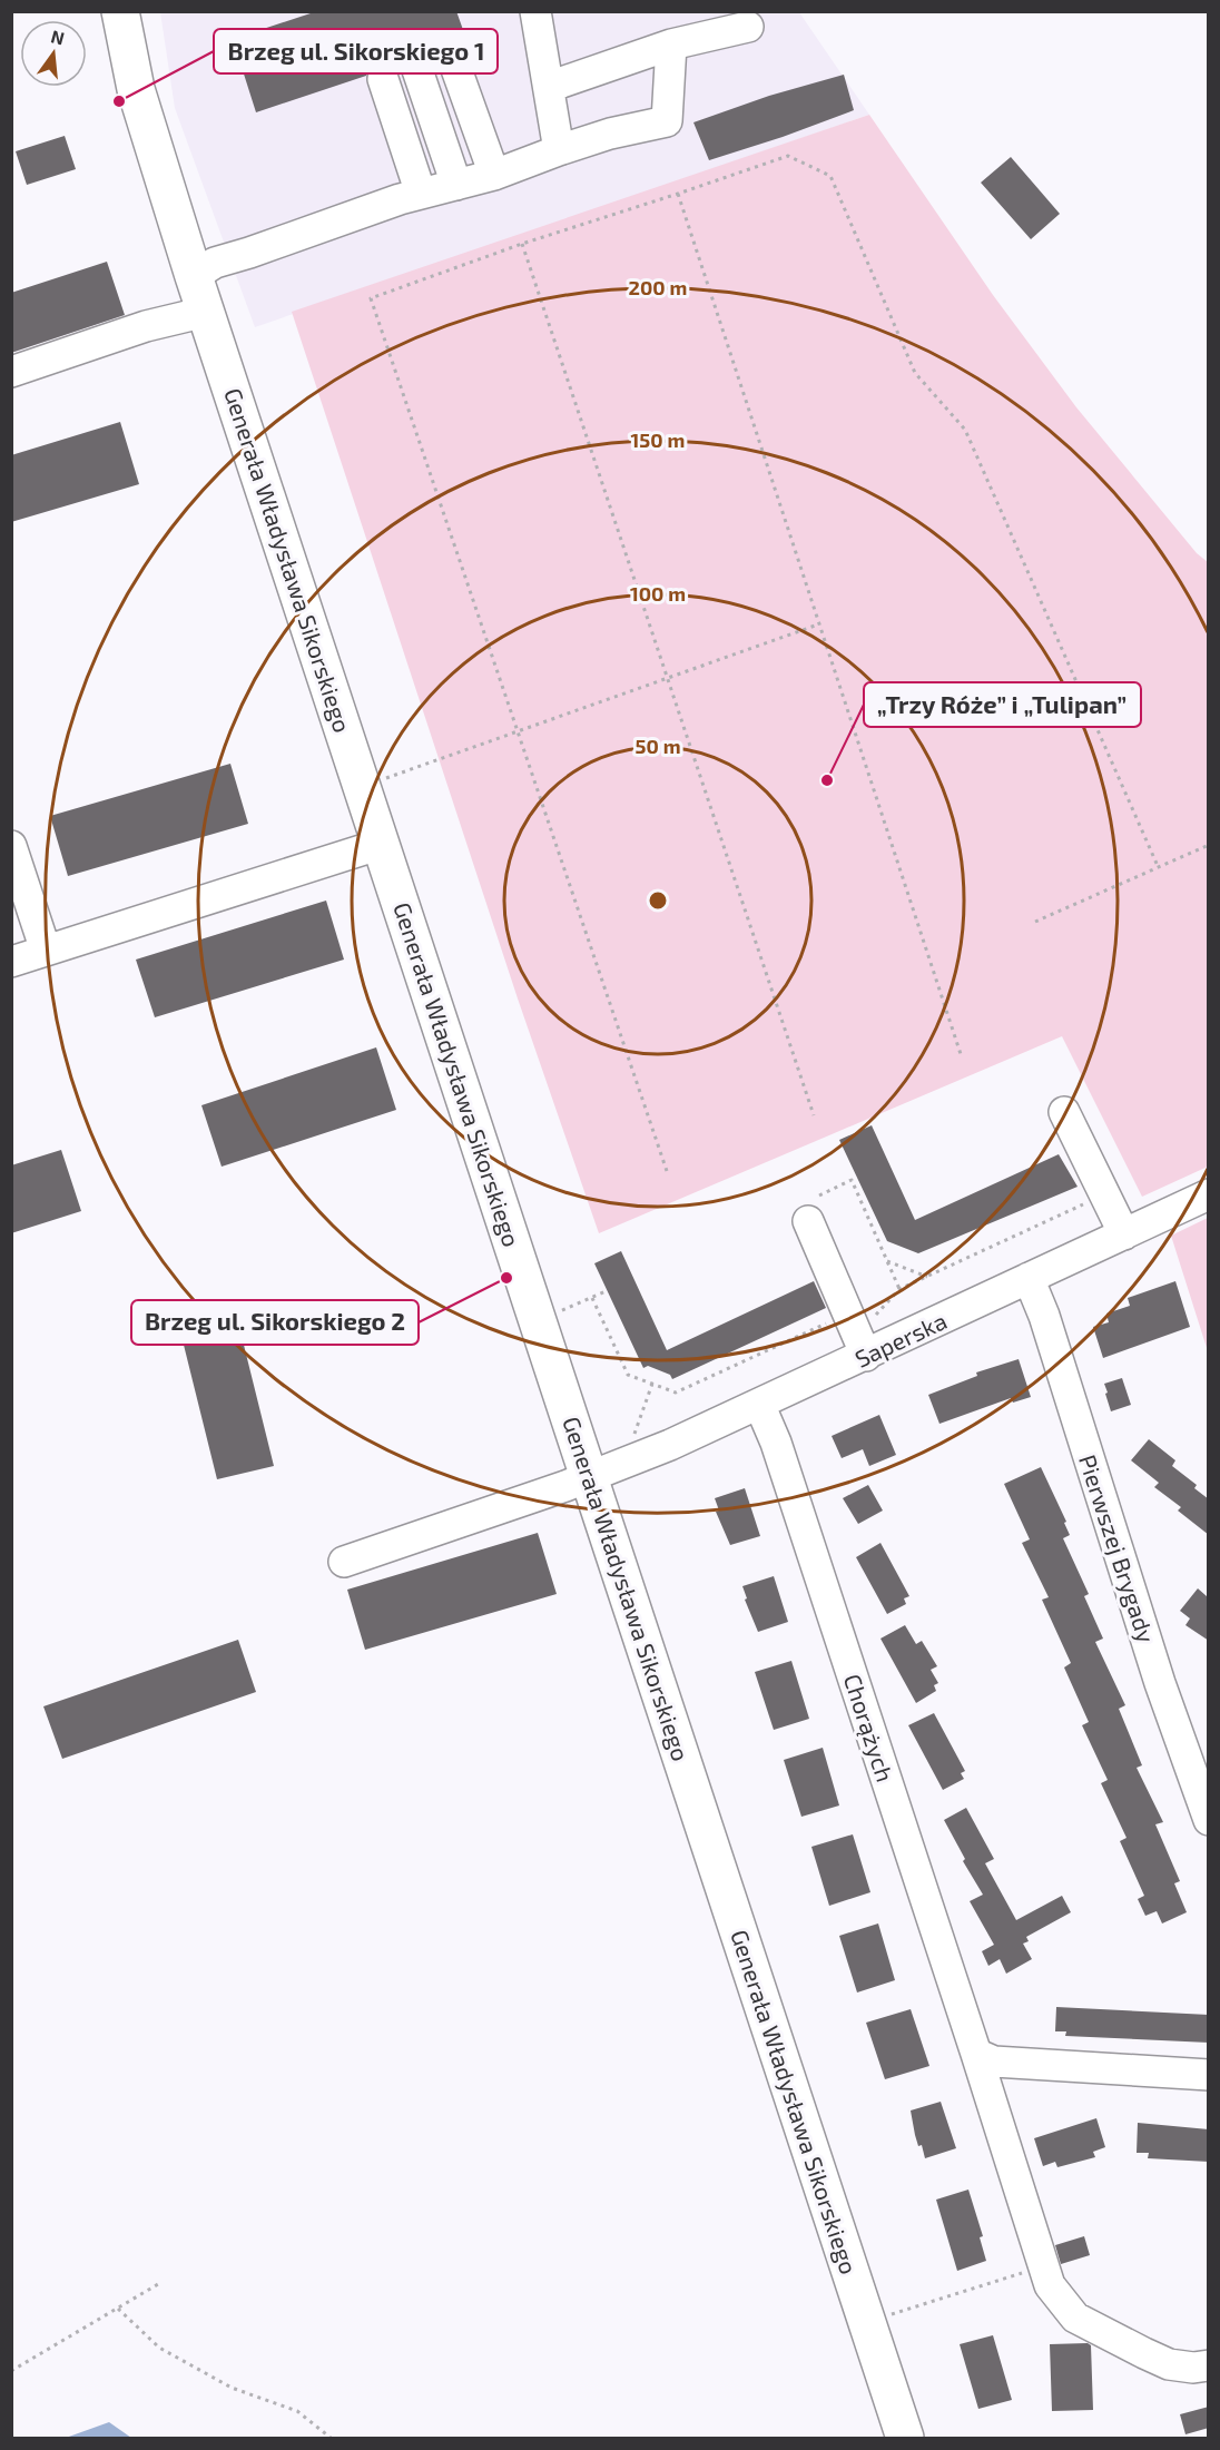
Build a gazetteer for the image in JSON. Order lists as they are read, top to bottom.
{
  "streets": {
    "main road": ["Generała Władysława Sikorskiego"],
    "street": ["Saperska", "Pierwszej Brygady", "Chorążych"]
  },
  "crossings": [
    ["Generała Władysława Sikorskiego", "Saperska"],
    ["Saperska", "Pierwszej Brygady"],
    ["Saperska", "Chorążych"]
  ],
  "places": ["Brzeg ul. Sikorskiego 1", "„Trzy Róże” i „Tulipan”", "Brzeg ul. Sikorskiego 2"],
  "north": "top",
  "rings": [
    "200 m",
    "150 m",
    "100 m",
    "50 m"
  ]
}
